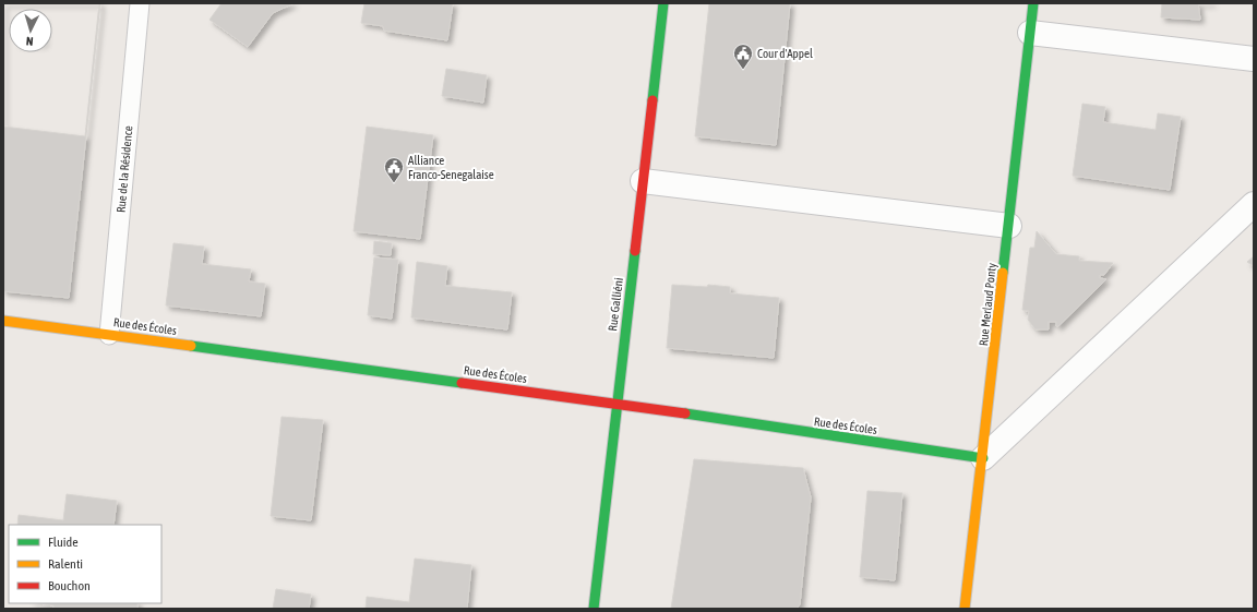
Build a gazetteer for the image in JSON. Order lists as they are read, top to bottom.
{
  "streets": {
    "street": ["Rue Galliéni", "Rue Merlaud Ponty", "Rue des Écoles"],
    "lane": ["Rue de la Résidence"]
  },
  "crossings": [
    ["Rue de la Résidence", "Rue des Écoles"],
    ["Rue Galliéni", "Rue des Écoles"],
    ["Rue Merlaud Ponty", "Rue des Écoles"]
  ],
  "places": {
    "public building": ["Cour d'Appel", "Alliance Franco-Senegalaise"]
  },
  "legend": ["Fluide", "Ralenti", "Bouchon"],
  "north": "bottom"
}
